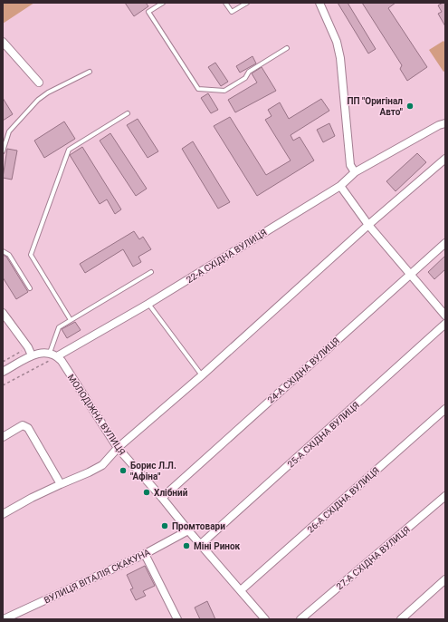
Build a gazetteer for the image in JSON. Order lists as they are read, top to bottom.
{
  "streets": {
    "street": [
      "22-А СХІДНА ВУЛИЦЯ",
      "24-А СХІДНА ВУЛИЦЯ",
      "МОЛОДІЖНА ВУЛИЦЯ",
      "25-А СХІДНА ВУЛИЦЯ",
      "26-А СХІДНА ВУЛИЦЯ",
      "27-А СХІДНА ВУЛИЦЯ",
      "ВУЛИЦЯ ВІТАЛІЯ СКАКУНА"
    ]
  },
  "crossings": [
    ["22-А СХІДНА ВУЛИЦЯ", "МОЛОДІЖНА ВУЛИЦЯ"],
    ["24-А СХІДНА ВУЛИЦЯ", "МОЛОДІЖНА ВУЛИЦЯ"],
    ["МОЛОДІЖНА ВУЛИЦЯ", "25-А СХІДНА ВУЛИЦЯ"],
    ["МОЛОДІЖНА ВУЛИЦЯ", "26-А СХІДНА ВУЛИЦЯ"],
    ["МОЛОДІЖНА ВУЛИЦЯ", "ВУЛИЦЯ ВІТАЛІЯ СКАКУНА"]
  ],
  "places": [
    "ПП \"Оригінал Авто\"",
    "Борис Л.Л. \"Афіна\"",
    "Хлібний",
    "Промтовари",
    "Міні Ринок"
  ]
}
